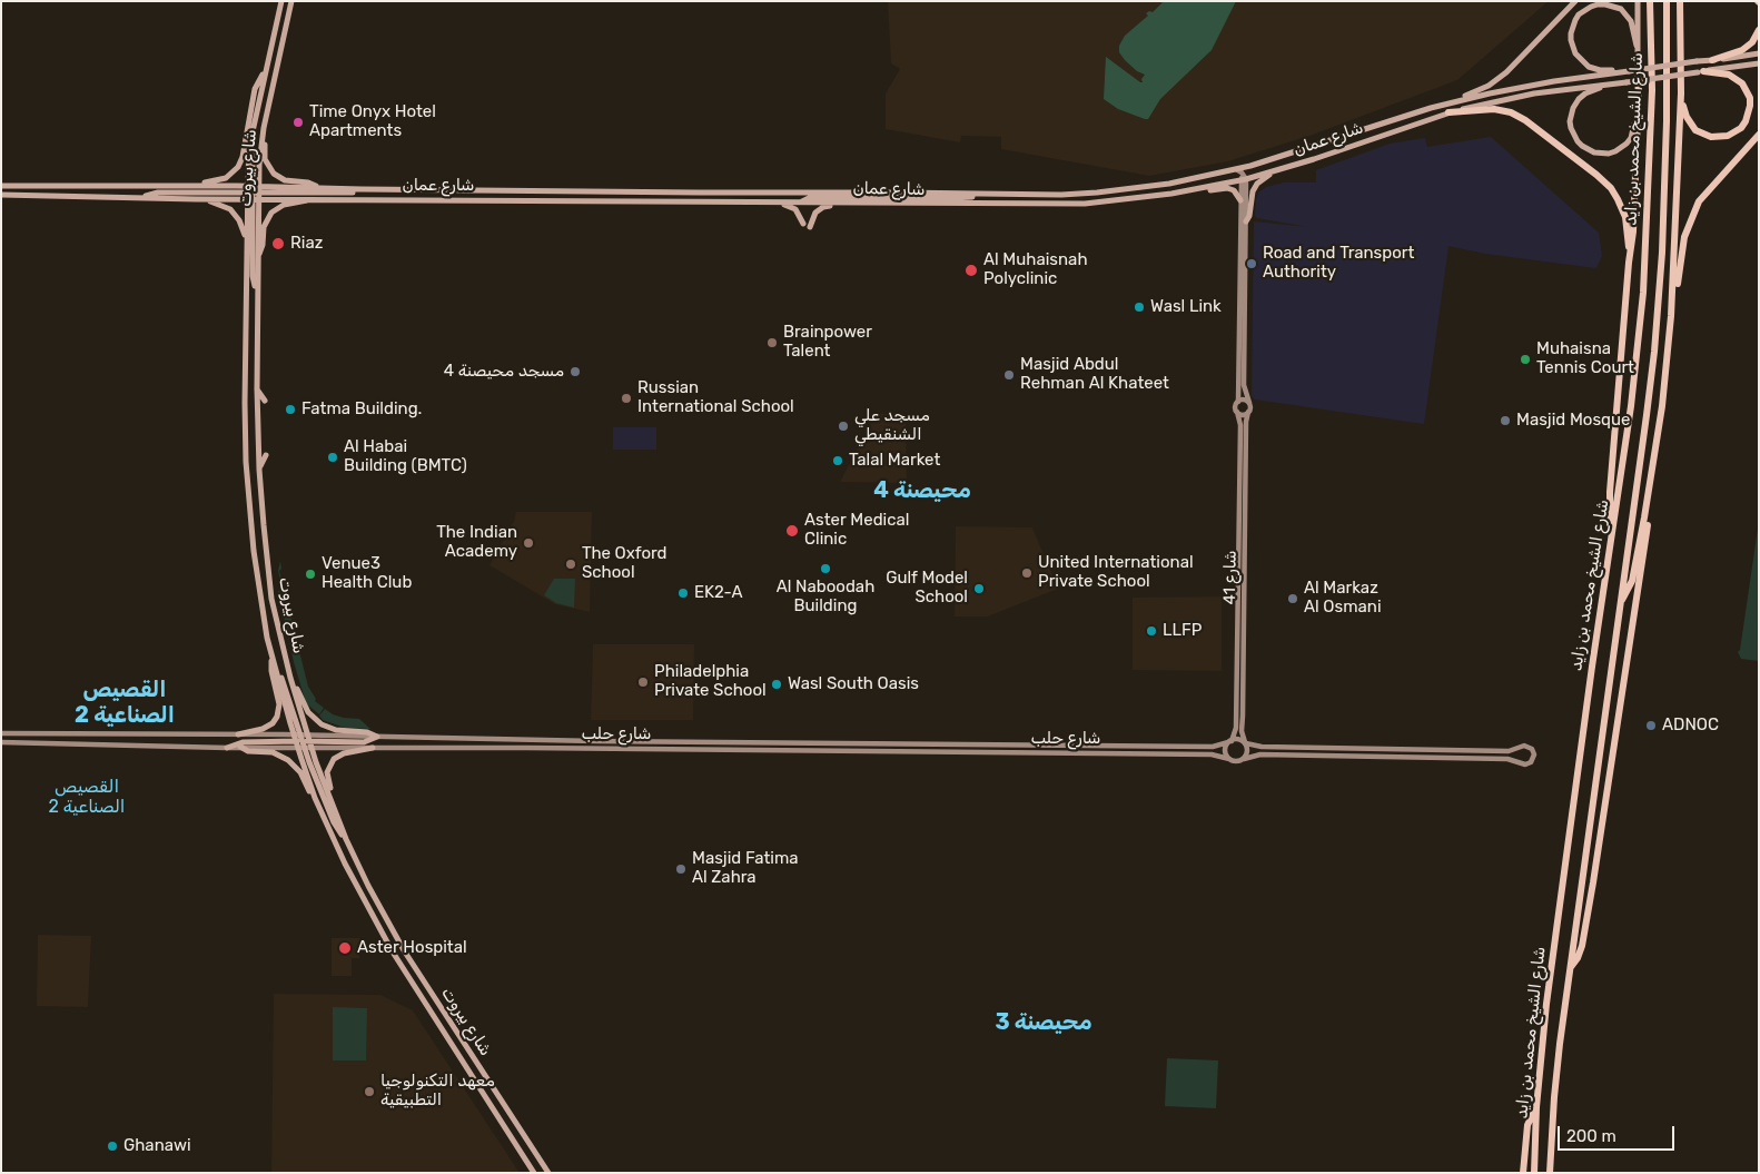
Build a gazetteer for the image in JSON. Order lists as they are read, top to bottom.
{
  "streets": {
    "highway": ["شارع الشيخ محمد بن زايد"],
    "main road": ["شارع عمان", "شارع بيروت"],
    "street": ["شارع 41", "شارع حلب"]
  },
  "crossings": [
    ["شارع عمان", "شارع بيروت"],
    ["شارع بيروت", "شارع حلب"],
    ["شارع 41", "شارع حلب"]
  ],
  "districts": [
    "محيصنة 4",
    "القصيص الصناعية 2",
    "القصيص الصناعية 2",
    "محيصنة 3"
  ],
  "places": [
    "Time Onyx Hotel Apartments",
    "Riaz",
    "Road and Transport Authority",
    "Al Muhaisnah Polyclinic",
    "Wasl Link",
    "Brainpower Talent",
    "Muhaisna Tennis Court",
    "مسجد محيصنة 4",
    "Masjid Abdul Rehman Al Khateet",
    "Russian International School",
    "Fatma Building.",
    "Masjid Mosque",
    "مسجد علي الشنقيطي",
    "Al Habai Building (BMTC)",
    "Talal Market",
    "Aster Medical Clinic",
    "The Indian Academy",
    "The Oxford School",
    "Al Naboodah Building",
    "United International Private School",
    "Venue3 Health Club",
    "Gulf Model School",
    "EK2-A",
    "Al Markaz Al Osmani",
    "LLFP",
    "Philadelphia Private School",
    "Wasl South Oasis",
    "ADNOC",
    "Masjid Fatima Al Zahra",
    "Aster Hospital",
    "معهد التكنولوجيا التطبيقية",
    "Ghanawi"
  ],
  "scale_bar": "200 m"
}
